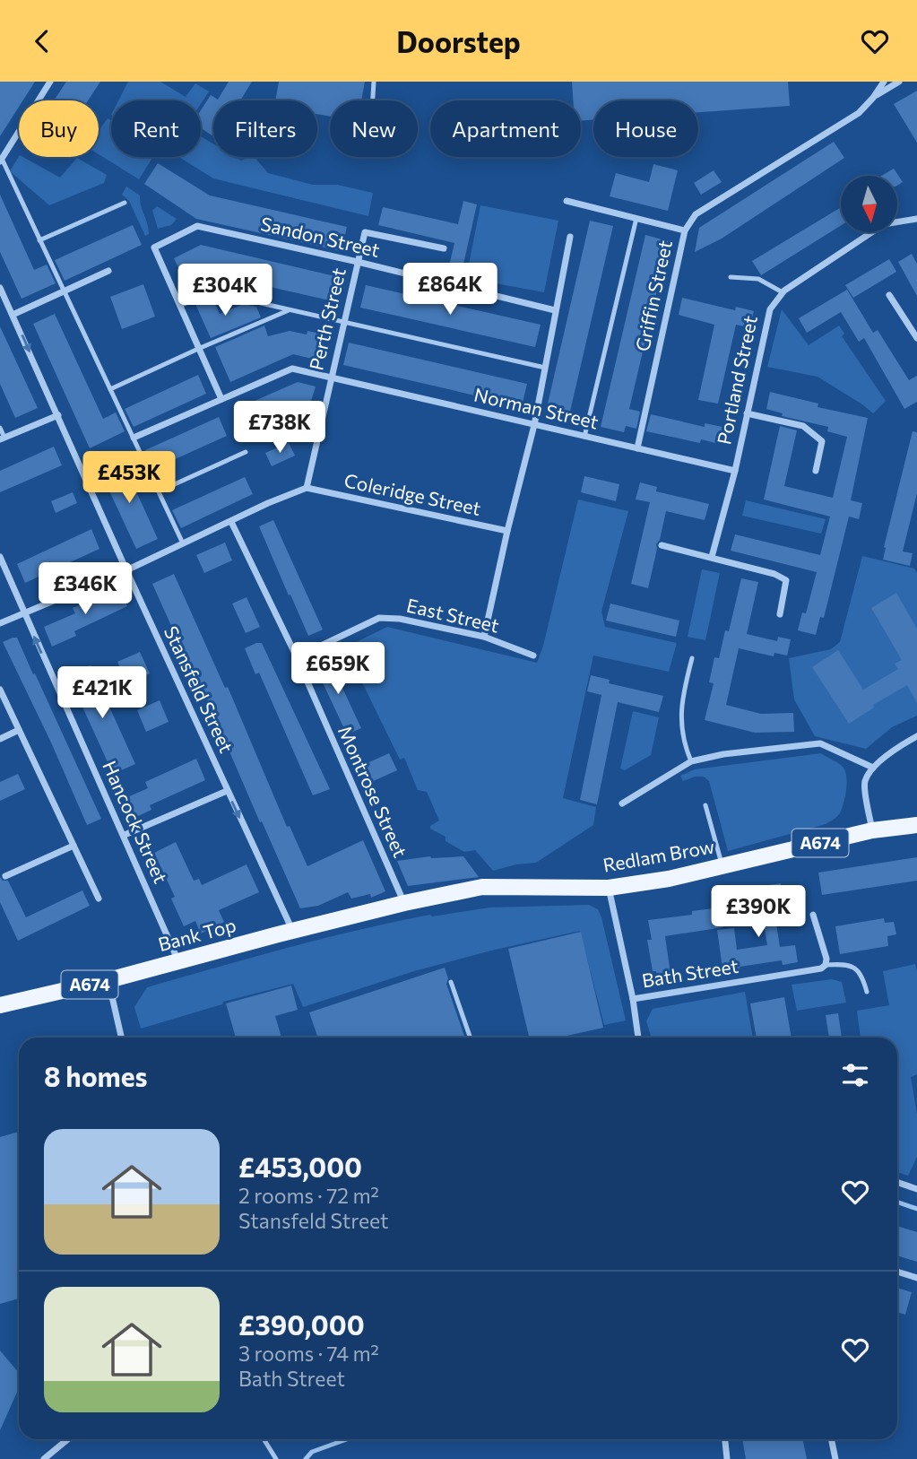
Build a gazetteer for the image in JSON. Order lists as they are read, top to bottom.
{
  "streets": {
    "main road": ["A674", "Redlam Brow", "Bank Top"],
    "street": [
      "Sandon Street",
      "Griffin Street",
      "Perth Street",
      "Portland Street",
      "Norman Street",
      "Coleridge Street",
      "East Street",
      "Stansfeld Street",
      "Montrose Street",
      "Hancock Street",
      "Bath Street"
    ]
  },
  "crossings": [
    ["Sandon Street", "Perth Street"],
    ["Griffin Street", "Norman Street"],
    ["Perth Street", "Norman Street"],
    ["Perth Street", "Coleridge Street"],
    ["Portland Street", "Norman Street"],
    ["East Street", "Montrose Street"],
    ["Stansfeld Street", "Bank Top"],
    ["Montrose Street", "Redlam Brow"],
    ["Montrose Street", "Bank Top"],
    ["Hancock Street", "Bank Top"],
    ["Redlam Brow", "Bank Top"]
  ],
  "one_way": ["Stansfeld Street"],
  "north": "bottom",
  "page": {
    "header": "Doorstep",
    "chip": [
      "Buy",
      "Rent",
      "Filters",
      "New",
      "Apartment",
      "House"
    ],
    "price": [
      "£864K",
      "£304K",
      "£738K",
      "£453K",
      "£346K",
      "£659K",
      "£421K",
      "£390K"
    ],
    "heading": "8 homes",
    "list": [
      {
        "name": "£453,000",
        "note": "2 rooms · 72 m² · Stansfeld Street"
      },
      {
        "name": "£390,000",
        "note": "3 rooms · 74 m² · Bath Street"
      }
    ]
  }
}
